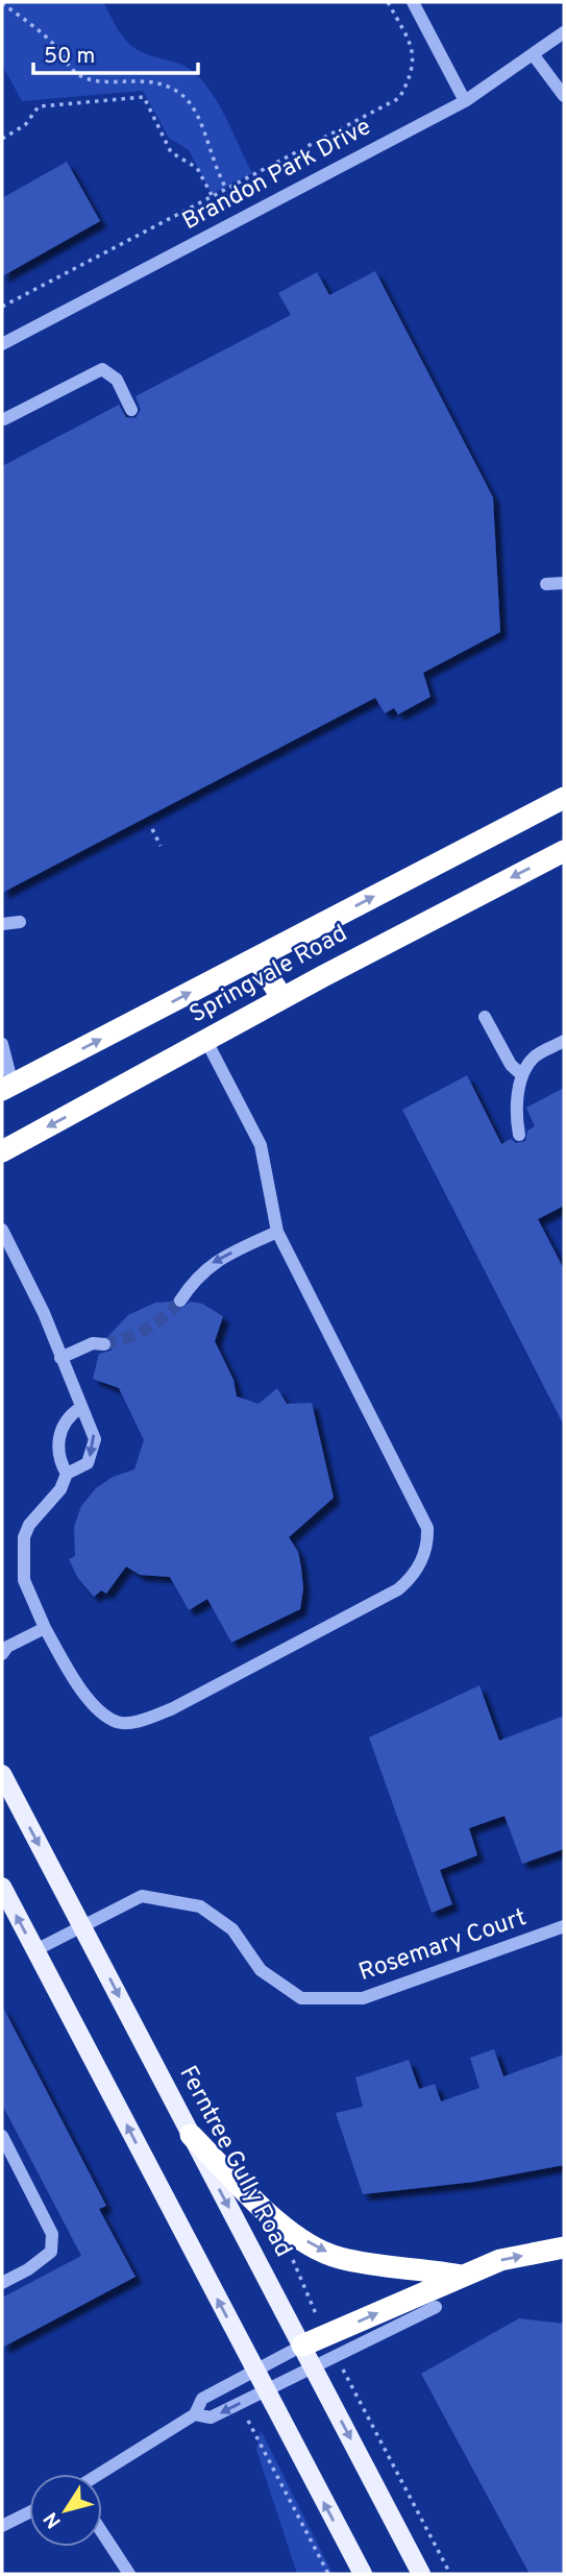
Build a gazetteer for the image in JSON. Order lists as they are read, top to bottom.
{
  "streets": {
    "highway": ["Springvale Road"],
    "main road": ["Ferntree Gully Road"],
    "street": ["Brandon Park Drive", "Rosemary Court"]
  },
  "crossings": [
    ["Rosemary Court", "Ferntree Gully Road"]
  ],
  "scale_bar": "50 m",
  "north": "bottom left"
}
